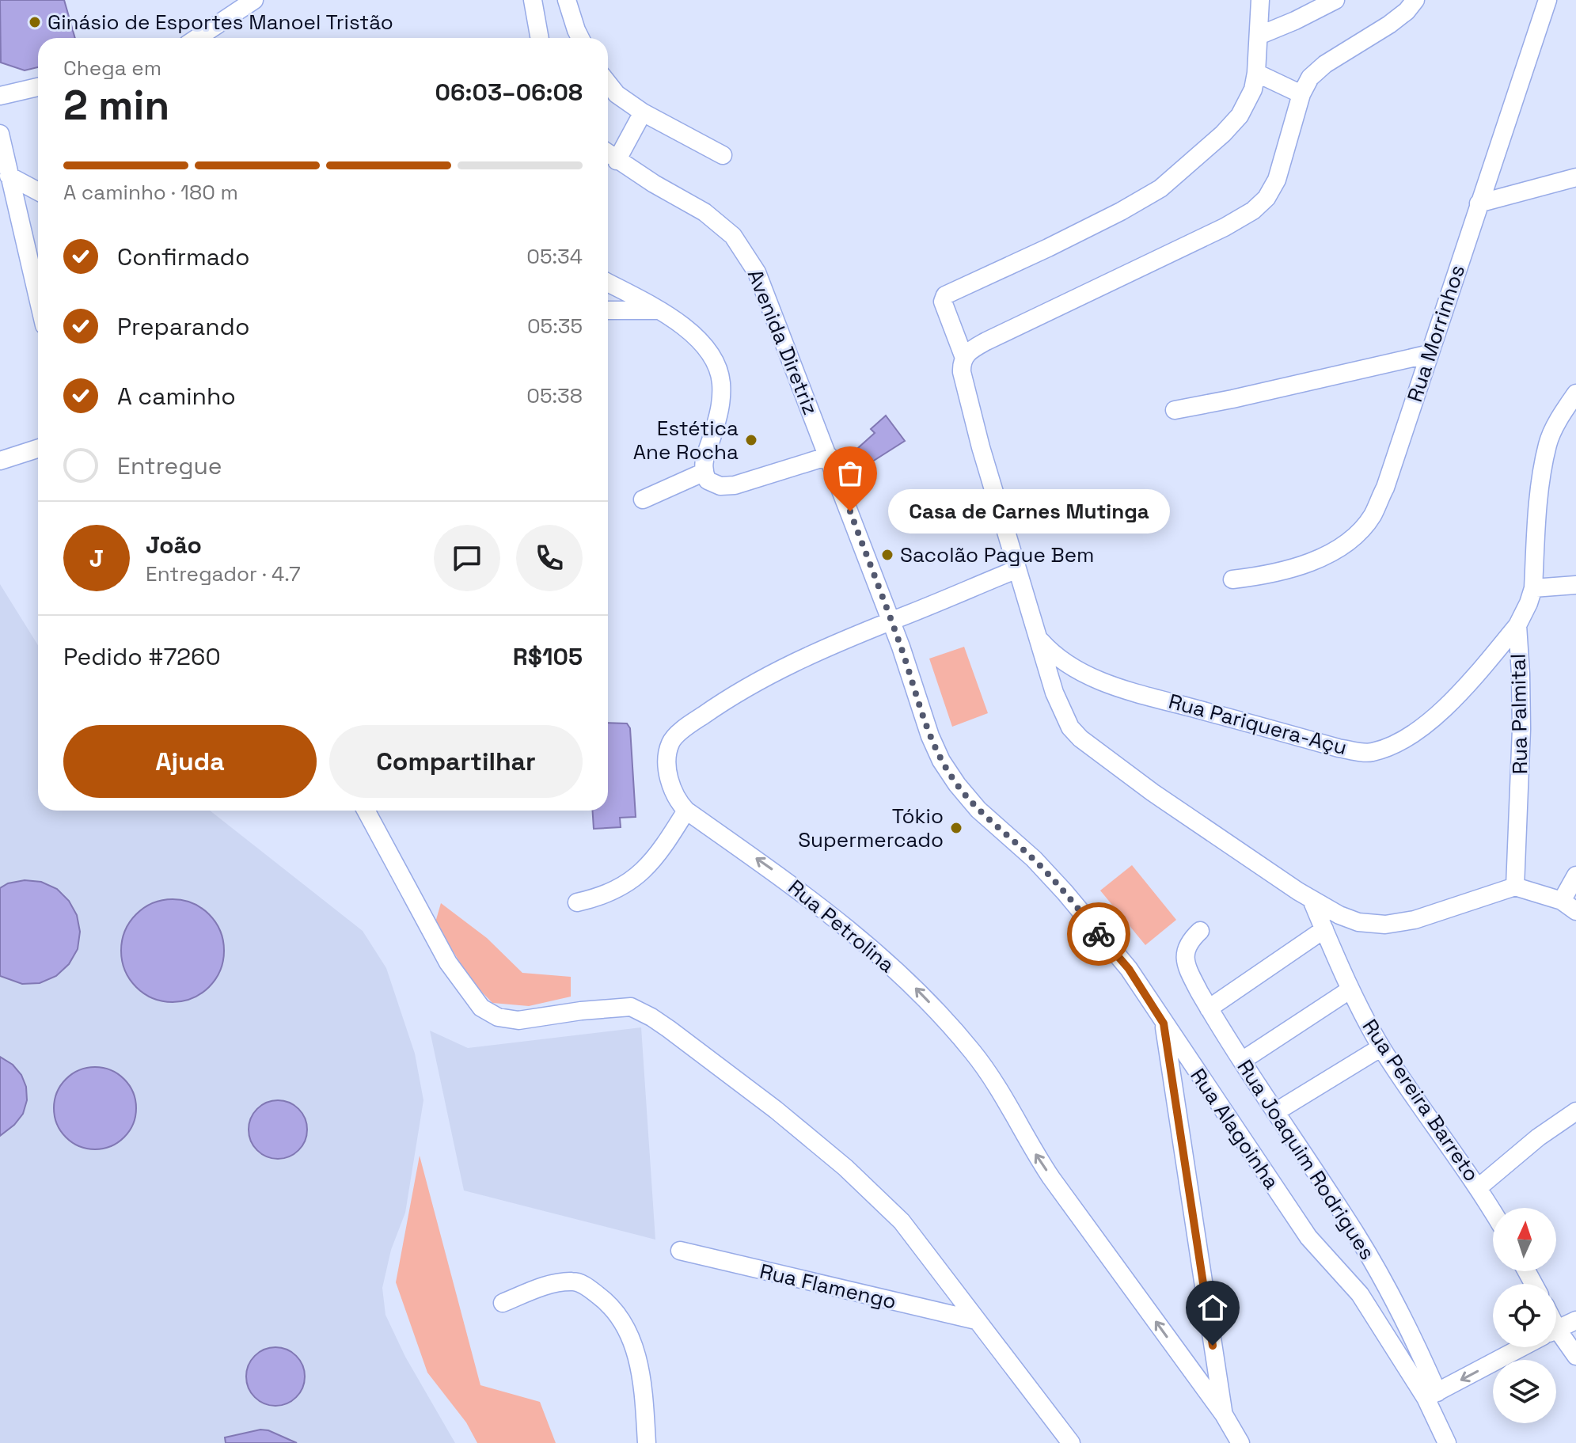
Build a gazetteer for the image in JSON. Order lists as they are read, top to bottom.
{
  "streets": {
    "street": [
      "Rua Morrinhos",
      "Avenida Diretriz",
      "Rua Palmital",
      "Rua Pariquera-Açu",
      "Rua Petrolina",
      "Rua Pereira Barreto",
      "Rua Alagoinha",
      "Rua Joaquim Rodrigues",
      "Rua Flamengo"
    ]
  },
  "crossings": [
    ["Avenida Diretriz", "Rua Alagoinha"],
    ["Rua Palmital", "Rua Pariquera-Açu"],
    ["Rua Petrolina", "Rua Alagoinha"],
    ["Rua Alagoinha", "Rua Joaquim Rodrigues"]
  ],
  "places": [
    "Ginásio de Esportes Manoel Tristão",
    "Estética Ane Rocha",
    "Casa de Carnes Mutinga",
    "Sacolão Pague Bem",
    "Tókio Supermercado"
  ],
  "north": "top",
  "page": {
    "heading": ["2 min", "Chega em", "06:03–06:08"],
    "panel": [
      "João",
      "Entregador · 4.7",
      "Pedido #7260",
      "R$105"
    ],
    "bar": "A caminho · 180 m",
    "list": [
      ["Confirmado", "05:34"],
      ["Preparando", "05:35"],
      ["A caminho", "05:38"],
      "Entregue"
    ],
    "bubble": "Casa de Carnes Mutinga",
    "round": "J",
    "buttons": ["Ajuda", "Compartilhar"]
  }
}
